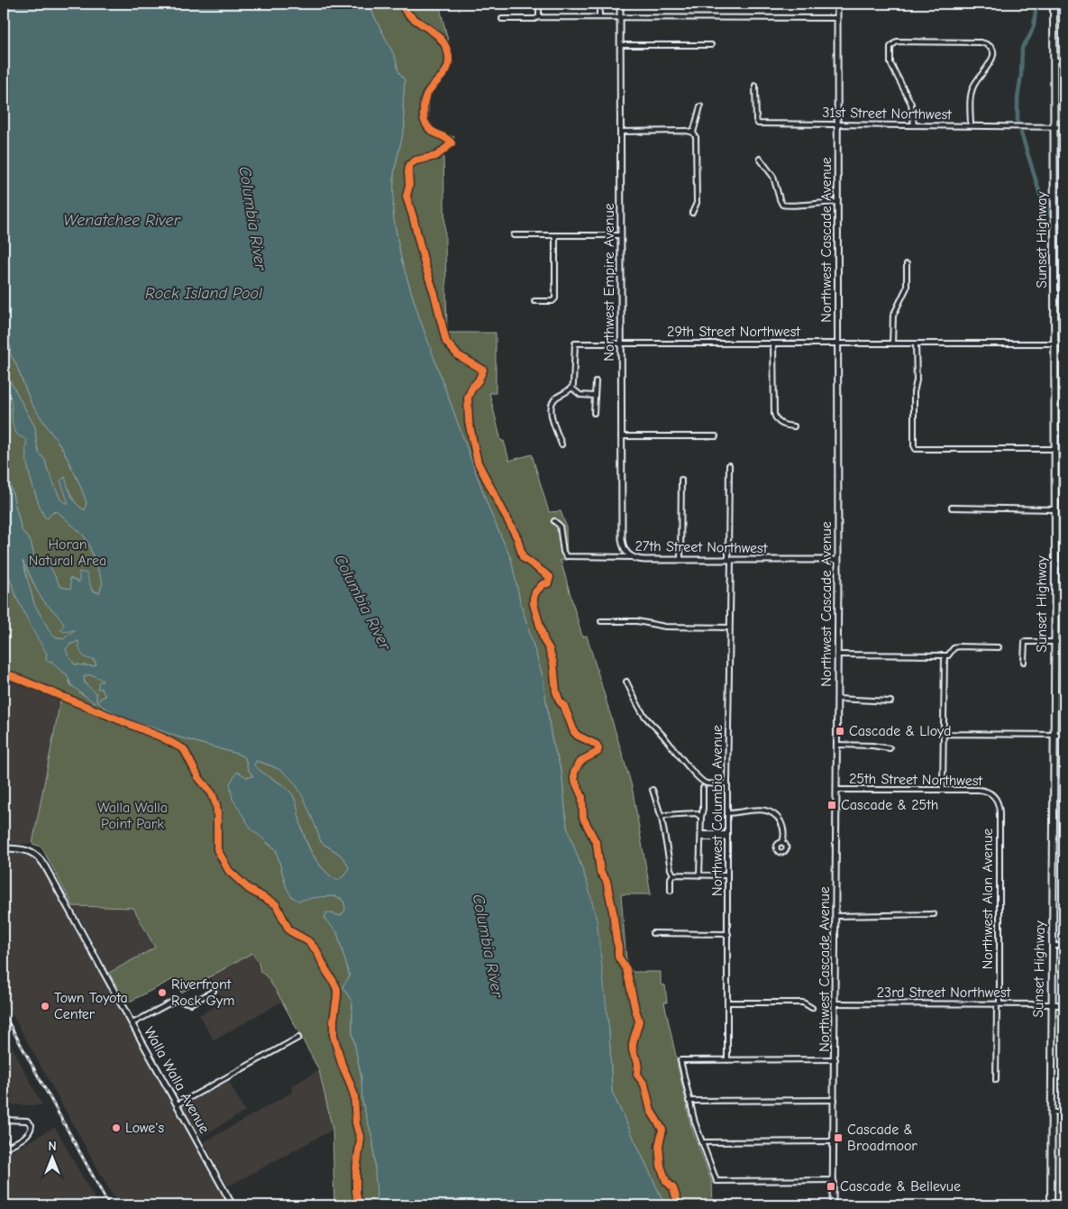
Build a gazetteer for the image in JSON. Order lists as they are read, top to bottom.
{
  "streets": {
    "highway": ["Sunset Highway"],
    "street": [
      "31st Street Northwest",
      "Northwest Cascade Avenue",
      "Northwest Empire Avenue",
      "29th Street Northwest",
      "27th Street Northwest",
      "25th Street Northwest",
      "Northwest Columbia Avenue",
      "Northwest Alan Avenue",
      "23rd Street Northwest",
      "Walla Walla Avenue"
    ]
  },
  "crossings": [
    ["31st Street Northwest", "Northwest Cascade Avenue"],
    ["31st Street Northwest", "Sunset Highway"],
    ["Northwest Cascade Avenue", "29th Street Northwest"],
    ["Northwest Cascade Avenue", "27th Street Northwest"],
    ["Northwest Cascade Avenue", "25th Street Northwest"],
    ["Northwest Cascade Avenue", "23rd Street Northwest"],
    ["Sunset Highway", "29th Street Northwest"],
    ["Sunset Highway", "23rd Street Northwest"],
    ["Northwest Empire Avenue", "29th Street Northwest"],
    ["Northwest Empire Avenue", "27th Street Northwest"],
    ["27th Street Northwest", "Northwest Columbia Avenue"],
    ["25th Street Northwest", "Northwest Alan Avenue"],
    ["Northwest Alan Avenue", "23rd Street Northwest"]
  ],
  "water": ["Columbia River", "Wenatchee River", "Rock Island Pool"],
  "parks": ["Horan Natural Area", "Walla Walla Point Park"],
  "places": {
    "transit": [
      "Cascade & Lloyd",
      "Cascade & 25th",
      "Cascade & Broadmoor",
      "Cascade & Bellevue"
    ],
    "other": ["Riverfront Rock Gym", "Town Toyota Center", "Lowe's"]
  },
  "north": "top"
}
